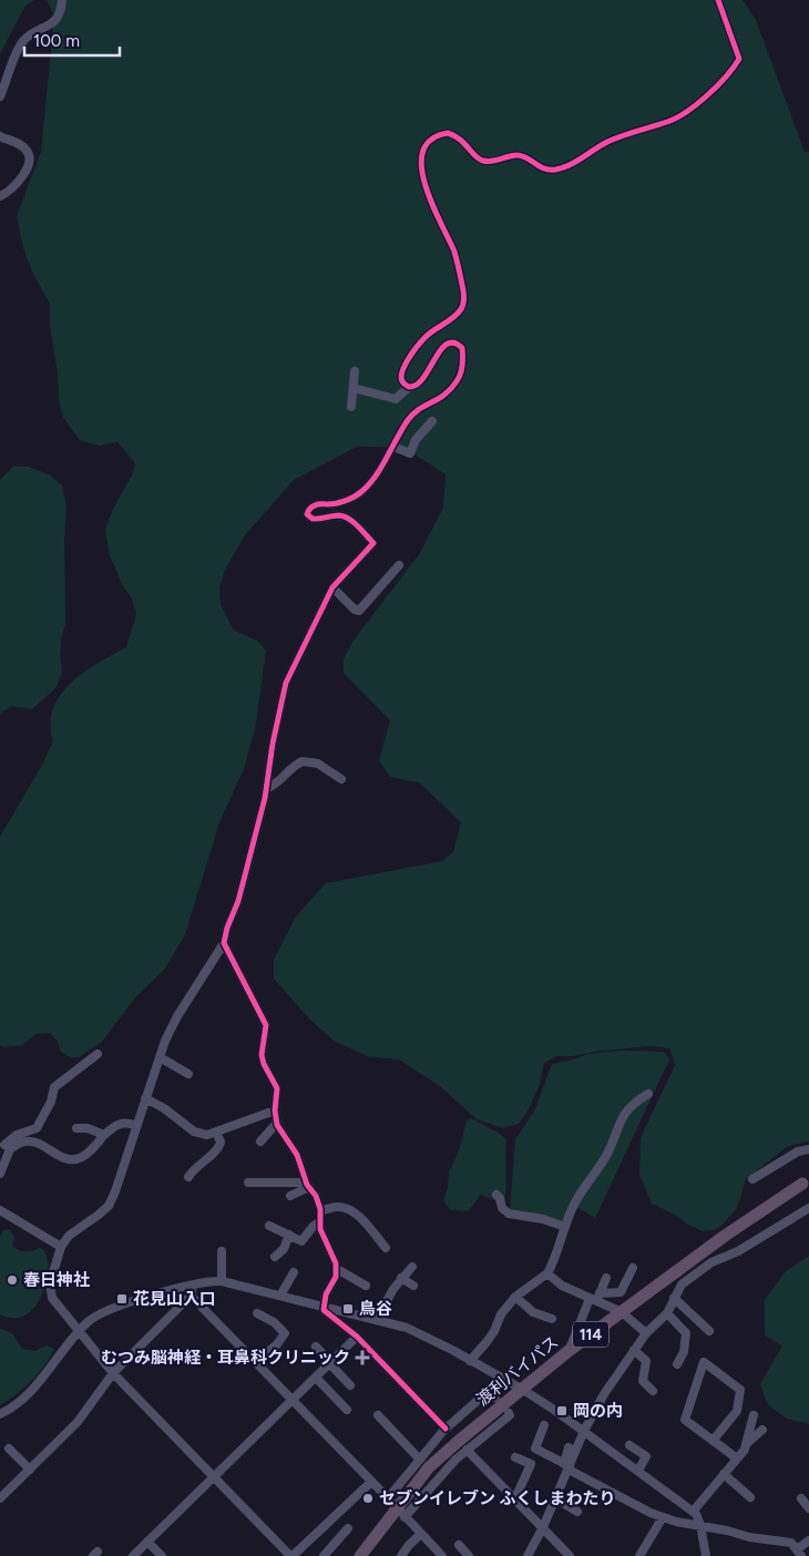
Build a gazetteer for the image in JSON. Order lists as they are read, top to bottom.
{
  "streets": {
    "highway": ["114", "渡利バイパス"]
  },
  "places": {
    "other": ["春日神社", "セブンイレブン ふくしまわたり"],
    "transit": ["花見山入口", "鳥谷", "岡の内"],
    "health": ["むつみ脳神経・耳鼻科クリニック"]
  },
  "scale_bar": "100 m"
}
